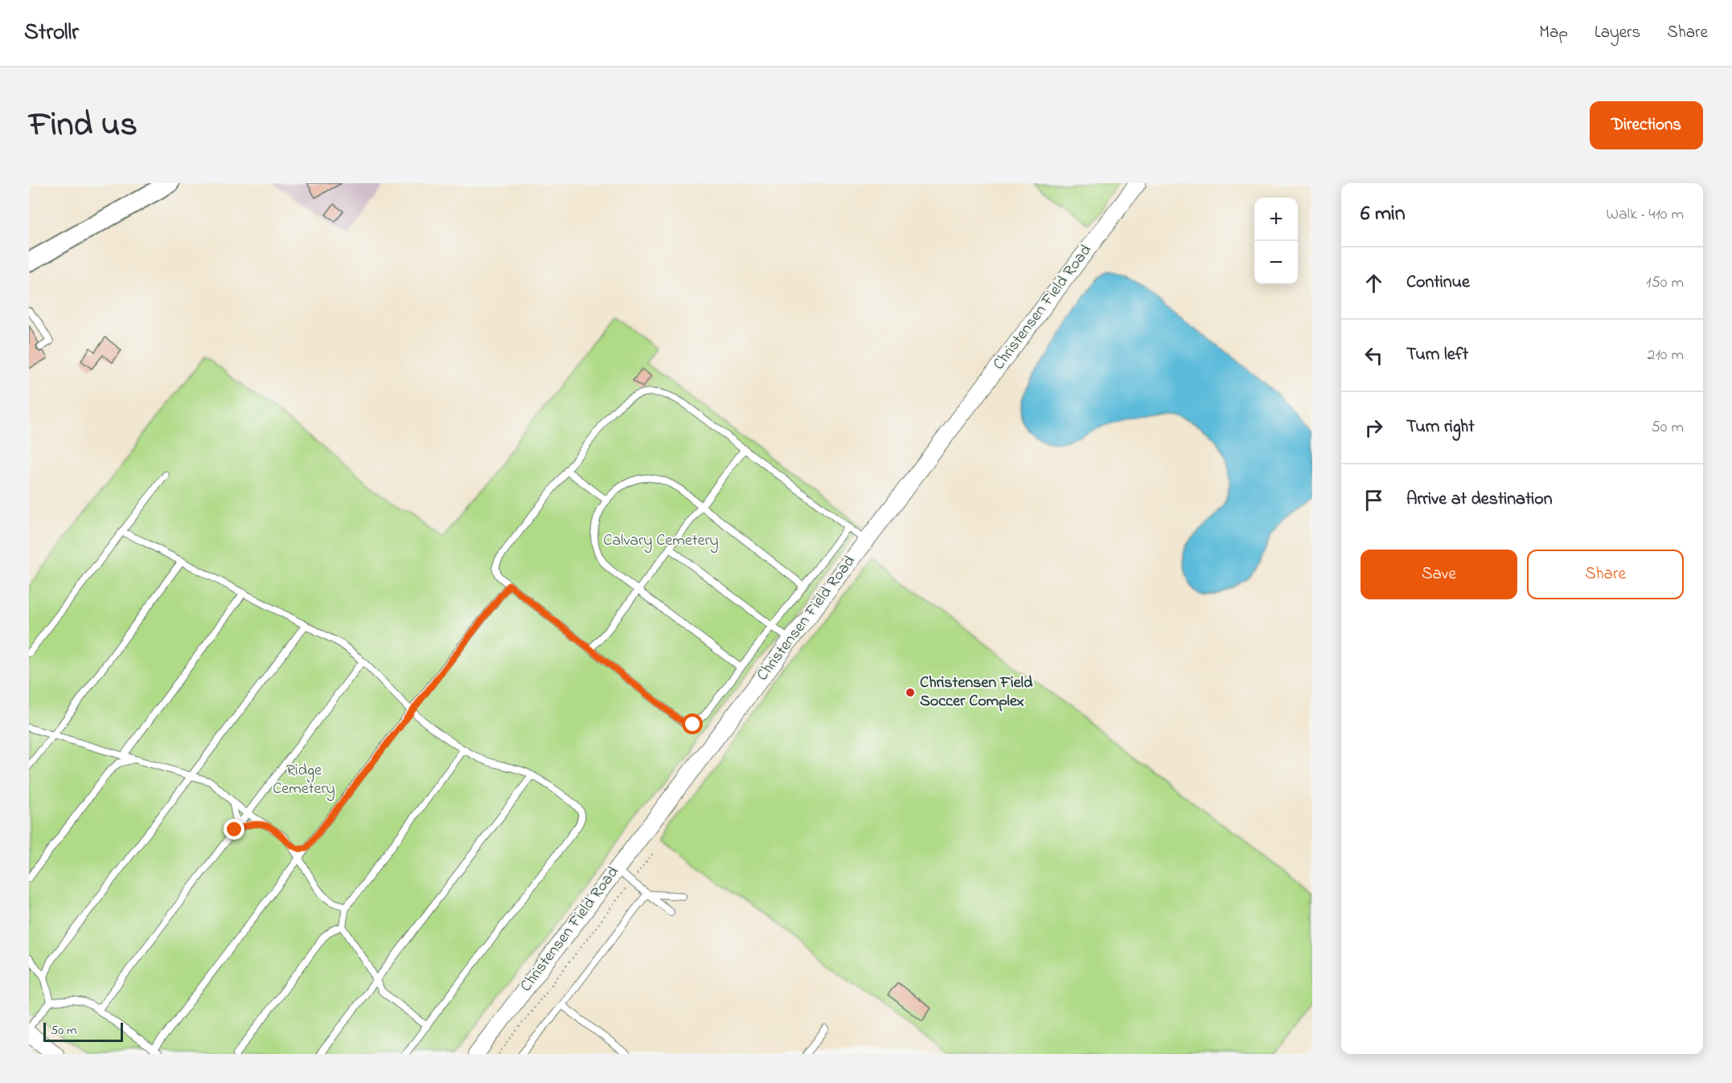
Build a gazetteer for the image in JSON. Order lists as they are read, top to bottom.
{
  "streets": {
    "street": ["Christensen Field Road"]
  },
  "parks": ["Calvary Cemetery", "Ridge Cemetery"],
  "places": ["Christensen Field Soccer Complex"],
  "scale_bar": "50 m",
  "page": {
    "header": "Strollr",
    "nav": ["Map", "Layers", "Share"],
    "title": "Find us",
    "buttons": [
      "Directions",
      ["Save", "Share"]
    ],
    "heading": ["6 min", "Walk · 410 m"],
    "map_buttons": ["+", "−"],
    "list": [
      ["Continue", "150 m"],
      ["Turn left", "210 m"],
      ["Turn right", "50 m"],
      "Arrive at destination"
    ],
    "scale": "50 m"
  }
}
